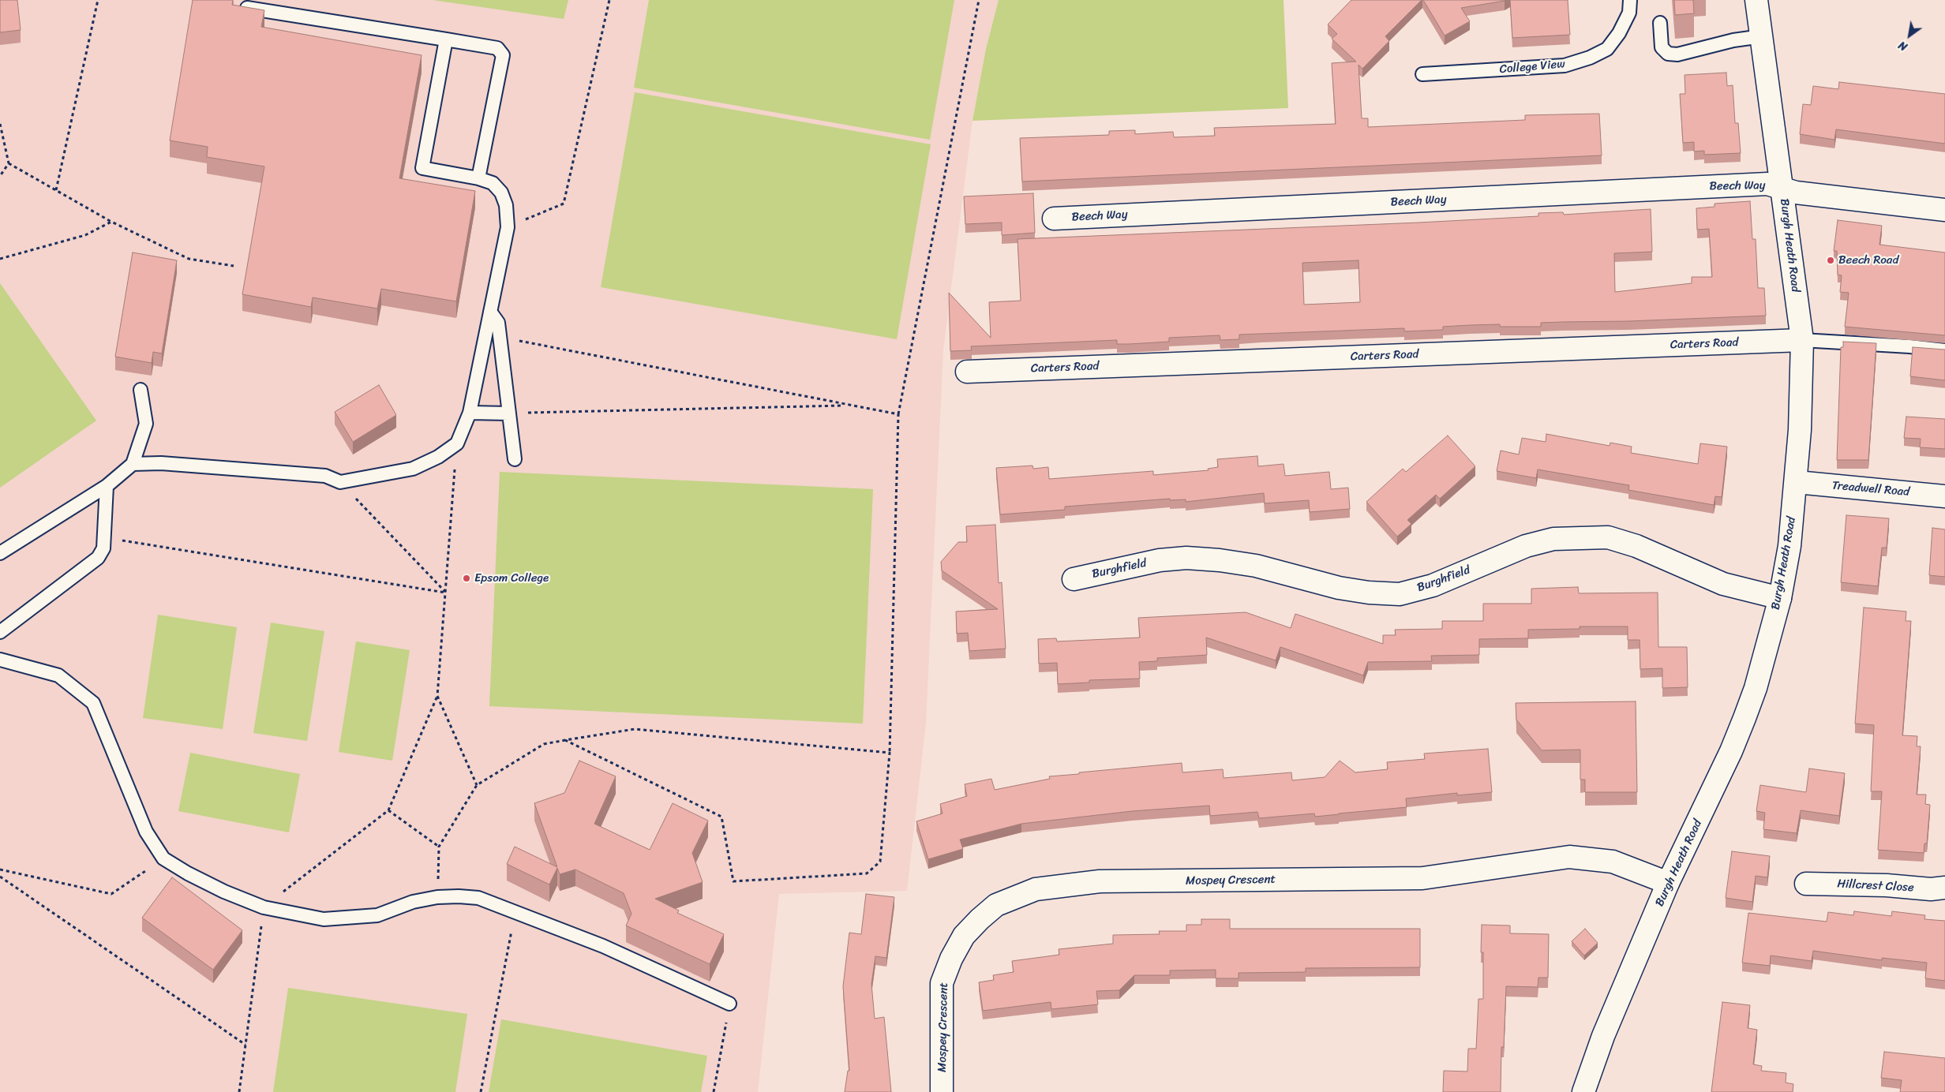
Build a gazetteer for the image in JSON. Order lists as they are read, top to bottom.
{
  "streets": {
    "street": [
      "Beech Way",
      "Burgh Heath Road",
      "Carters Road",
      "Treadwell Road",
      "Burghfield",
      "Mospey Crescent",
      "Hillcrest Close"
    ],
    "lane": ["College View"]
  },
  "crossings": [
    ["Beech Way", "Burgh Heath Road"],
    ["Burgh Heath Road", "Carters Road"],
    ["Burgh Heath Road", "Treadwell Road"],
    ["Burgh Heath Road", "Burghfield"],
    ["Burgh Heath Road", "Mospey Crescent"]
  ],
  "places": ["Beech Road", "Epsom College"],
  "north": "bottom left"
}
